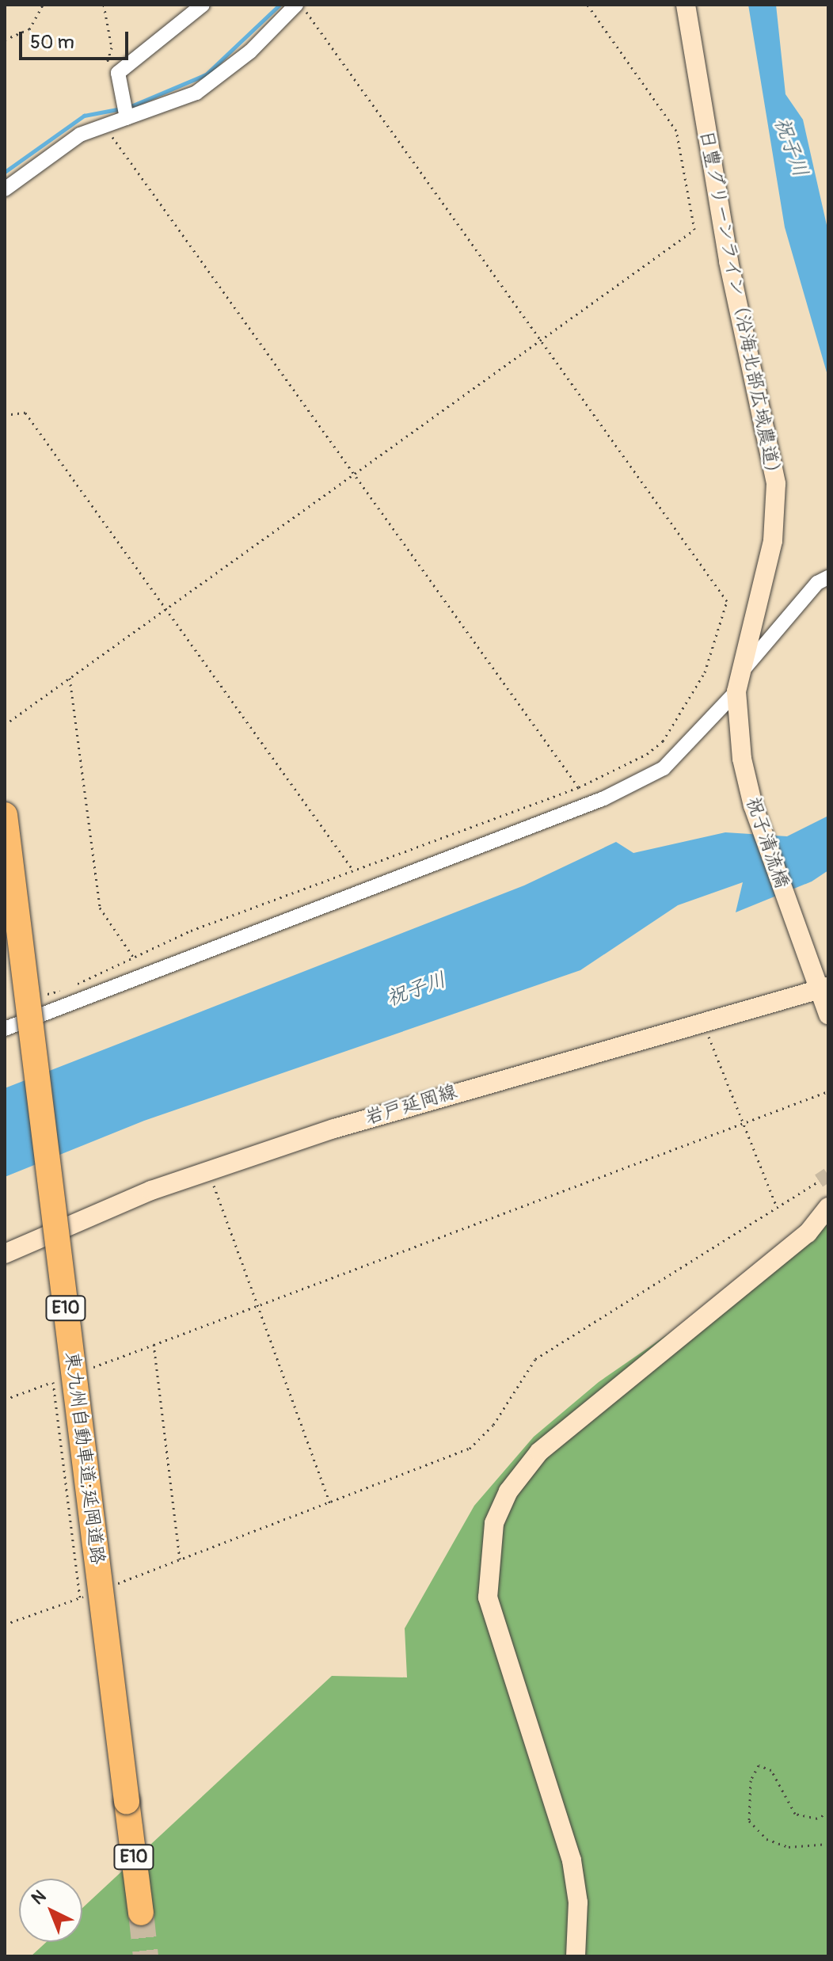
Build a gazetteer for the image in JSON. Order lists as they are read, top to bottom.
{
  "streets": {
    "highway": ["E10", "東九州自動車道;延岡道路"],
    "street": ["日豊グリーンライン（沿海北部広域農道）", "祝子清流橋", "岩戸延岡線"]
  },
  "crossings": [
    ["日豊グリーンライン（沿海北部広域農道）", "祝子清流橋"],
    ["祝子清流橋", "岩戸延岡線"]
  ],
  "water": ["祝子川"],
  "scale_bar": "50 m",
  "north": "top left"
}
